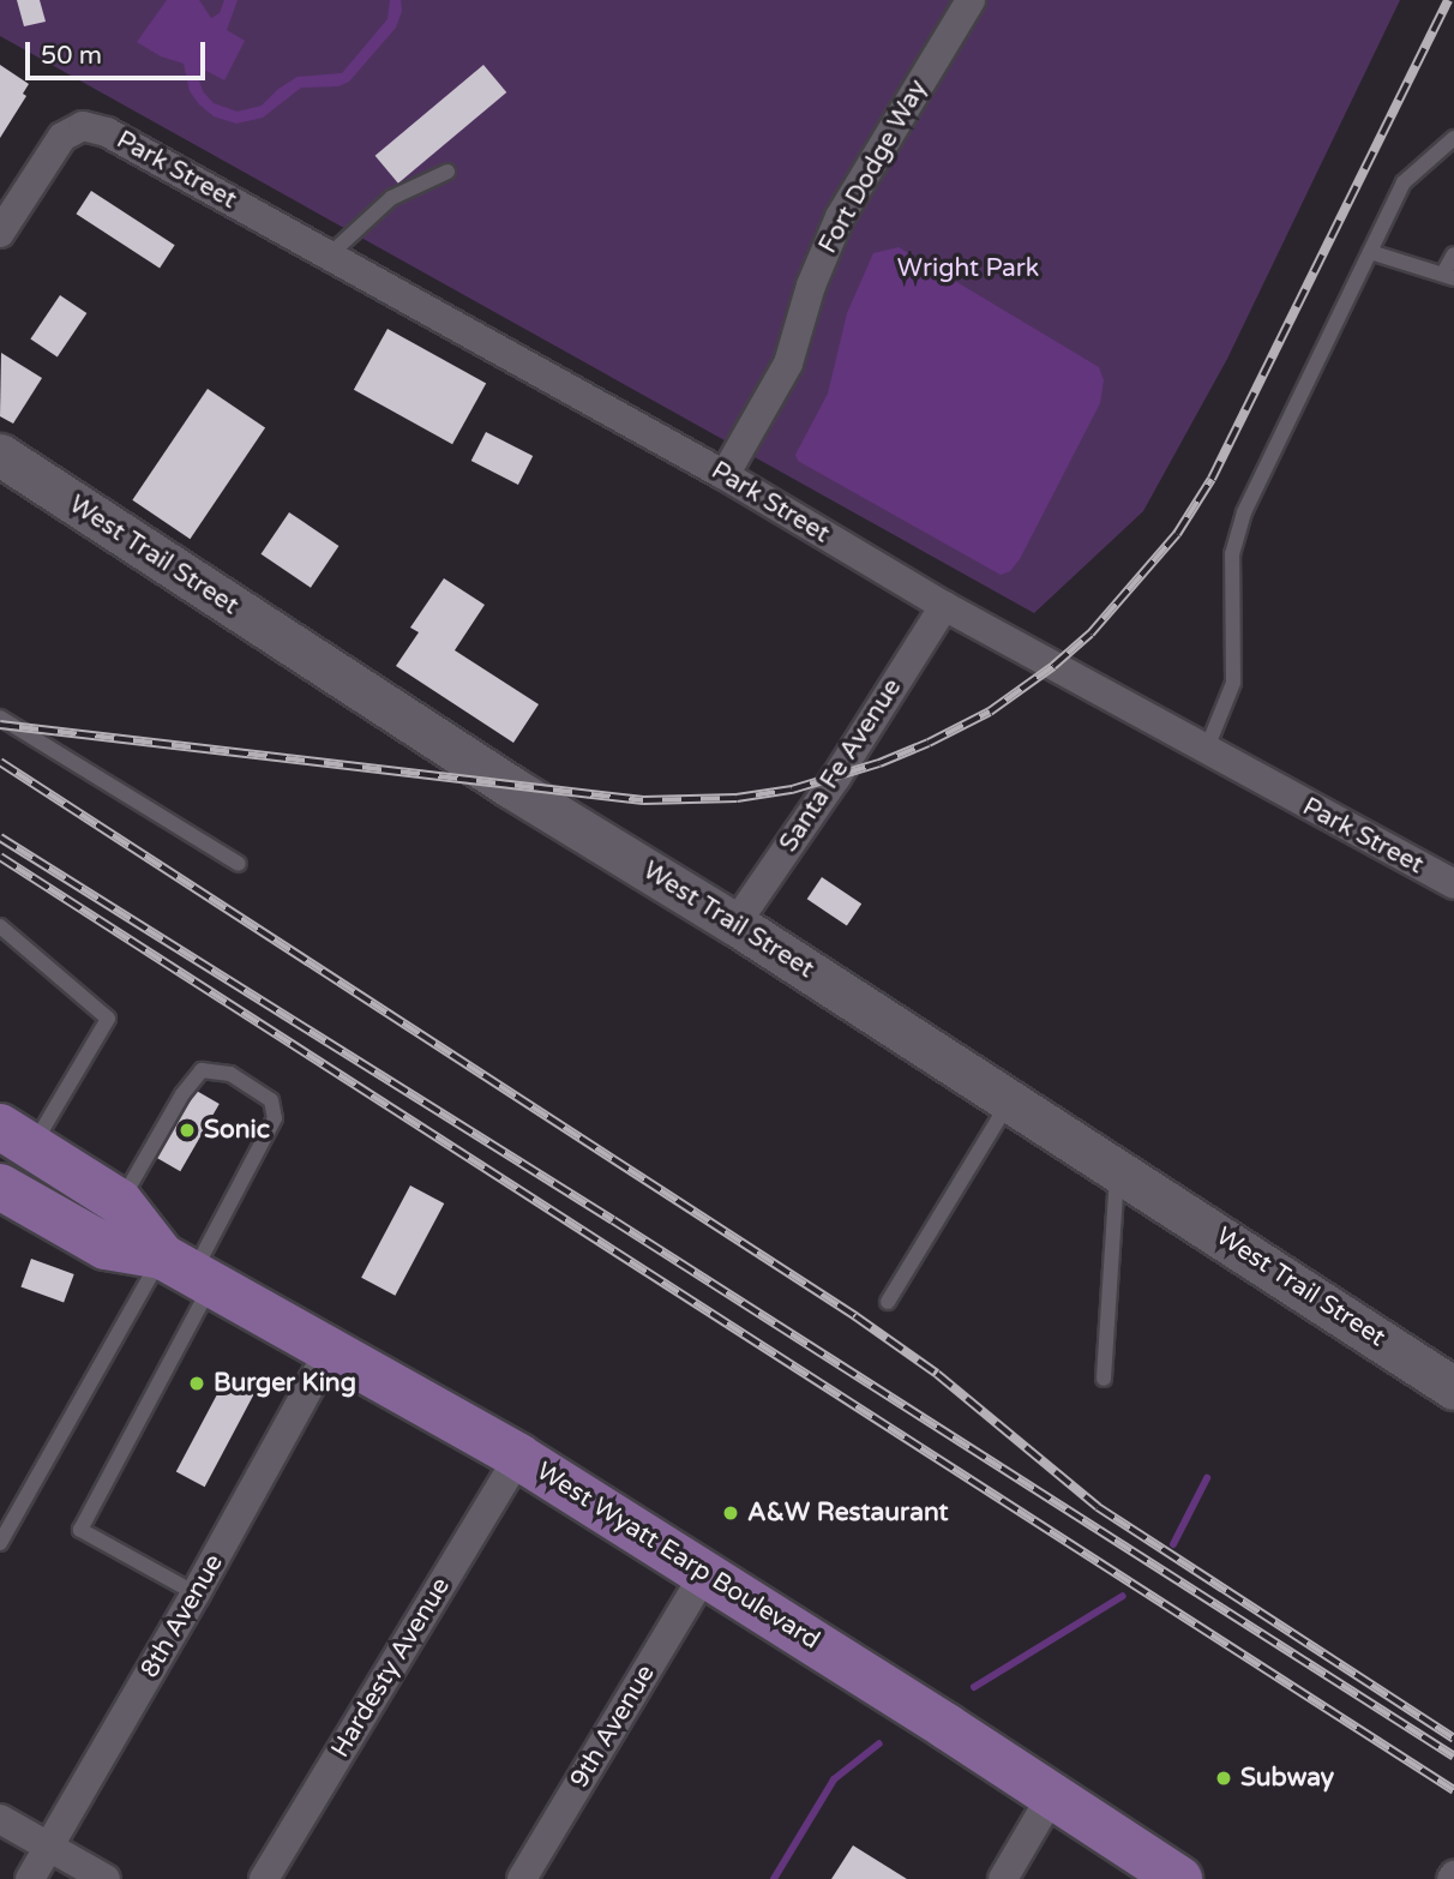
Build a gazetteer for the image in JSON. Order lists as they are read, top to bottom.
{
  "streets": {
    "main road": ["West Trail Street", "West Wyatt Earp Boulevard"],
    "street": [
      "Fort Dodge Way",
      "Park Street",
      "Santa Fe Avenue",
      "8th Avenue",
      "Hardesty Avenue",
      "9th Avenue"
    ]
  },
  "crossings": [
    ["Fort Dodge Way", "Park Street"],
    ["Park Street", "Santa Fe Avenue"],
    ["West Trail Street", "Santa Fe Avenue"],
    ["West Wyatt Earp Boulevard", "8th Avenue"],
    ["West Wyatt Earp Boulevard", "Hardesty Avenue"],
    ["West Wyatt Earp Boulevard", "9th Avenue"]
  ],
  "parks": ["Wright Park"],
  "places": [
    "Sonic",
    "Burger King",
    "A&W Restaurant",
    "Subway"
  ],
  "scale_bar": "50 m"
}
